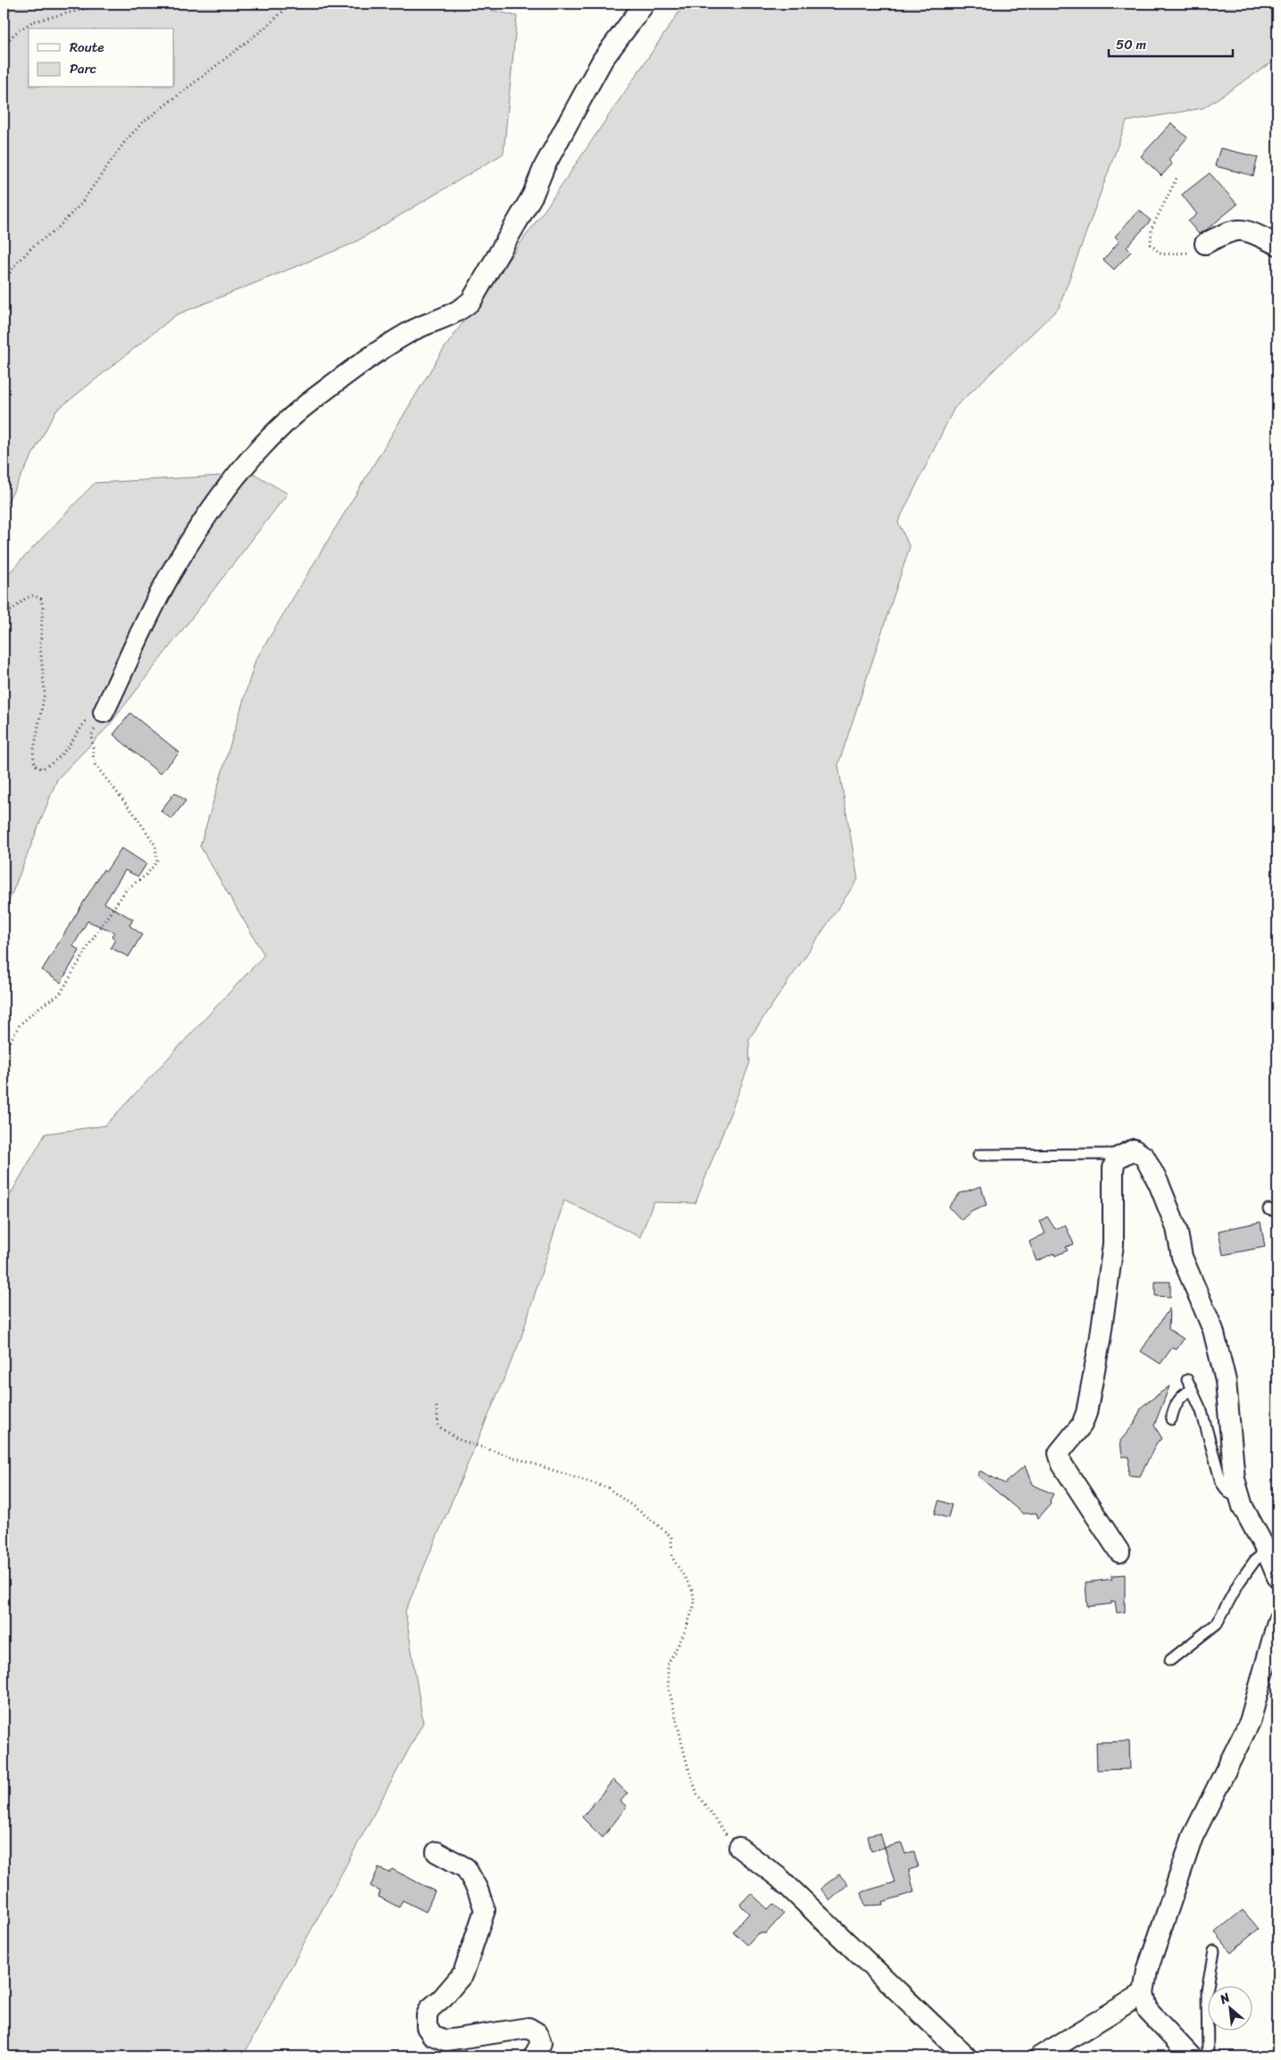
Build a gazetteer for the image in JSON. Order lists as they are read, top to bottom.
{
  "legend": ["Route", "Parc"],
  "scale_bar": "50 m",
  "north": "top left"
}
